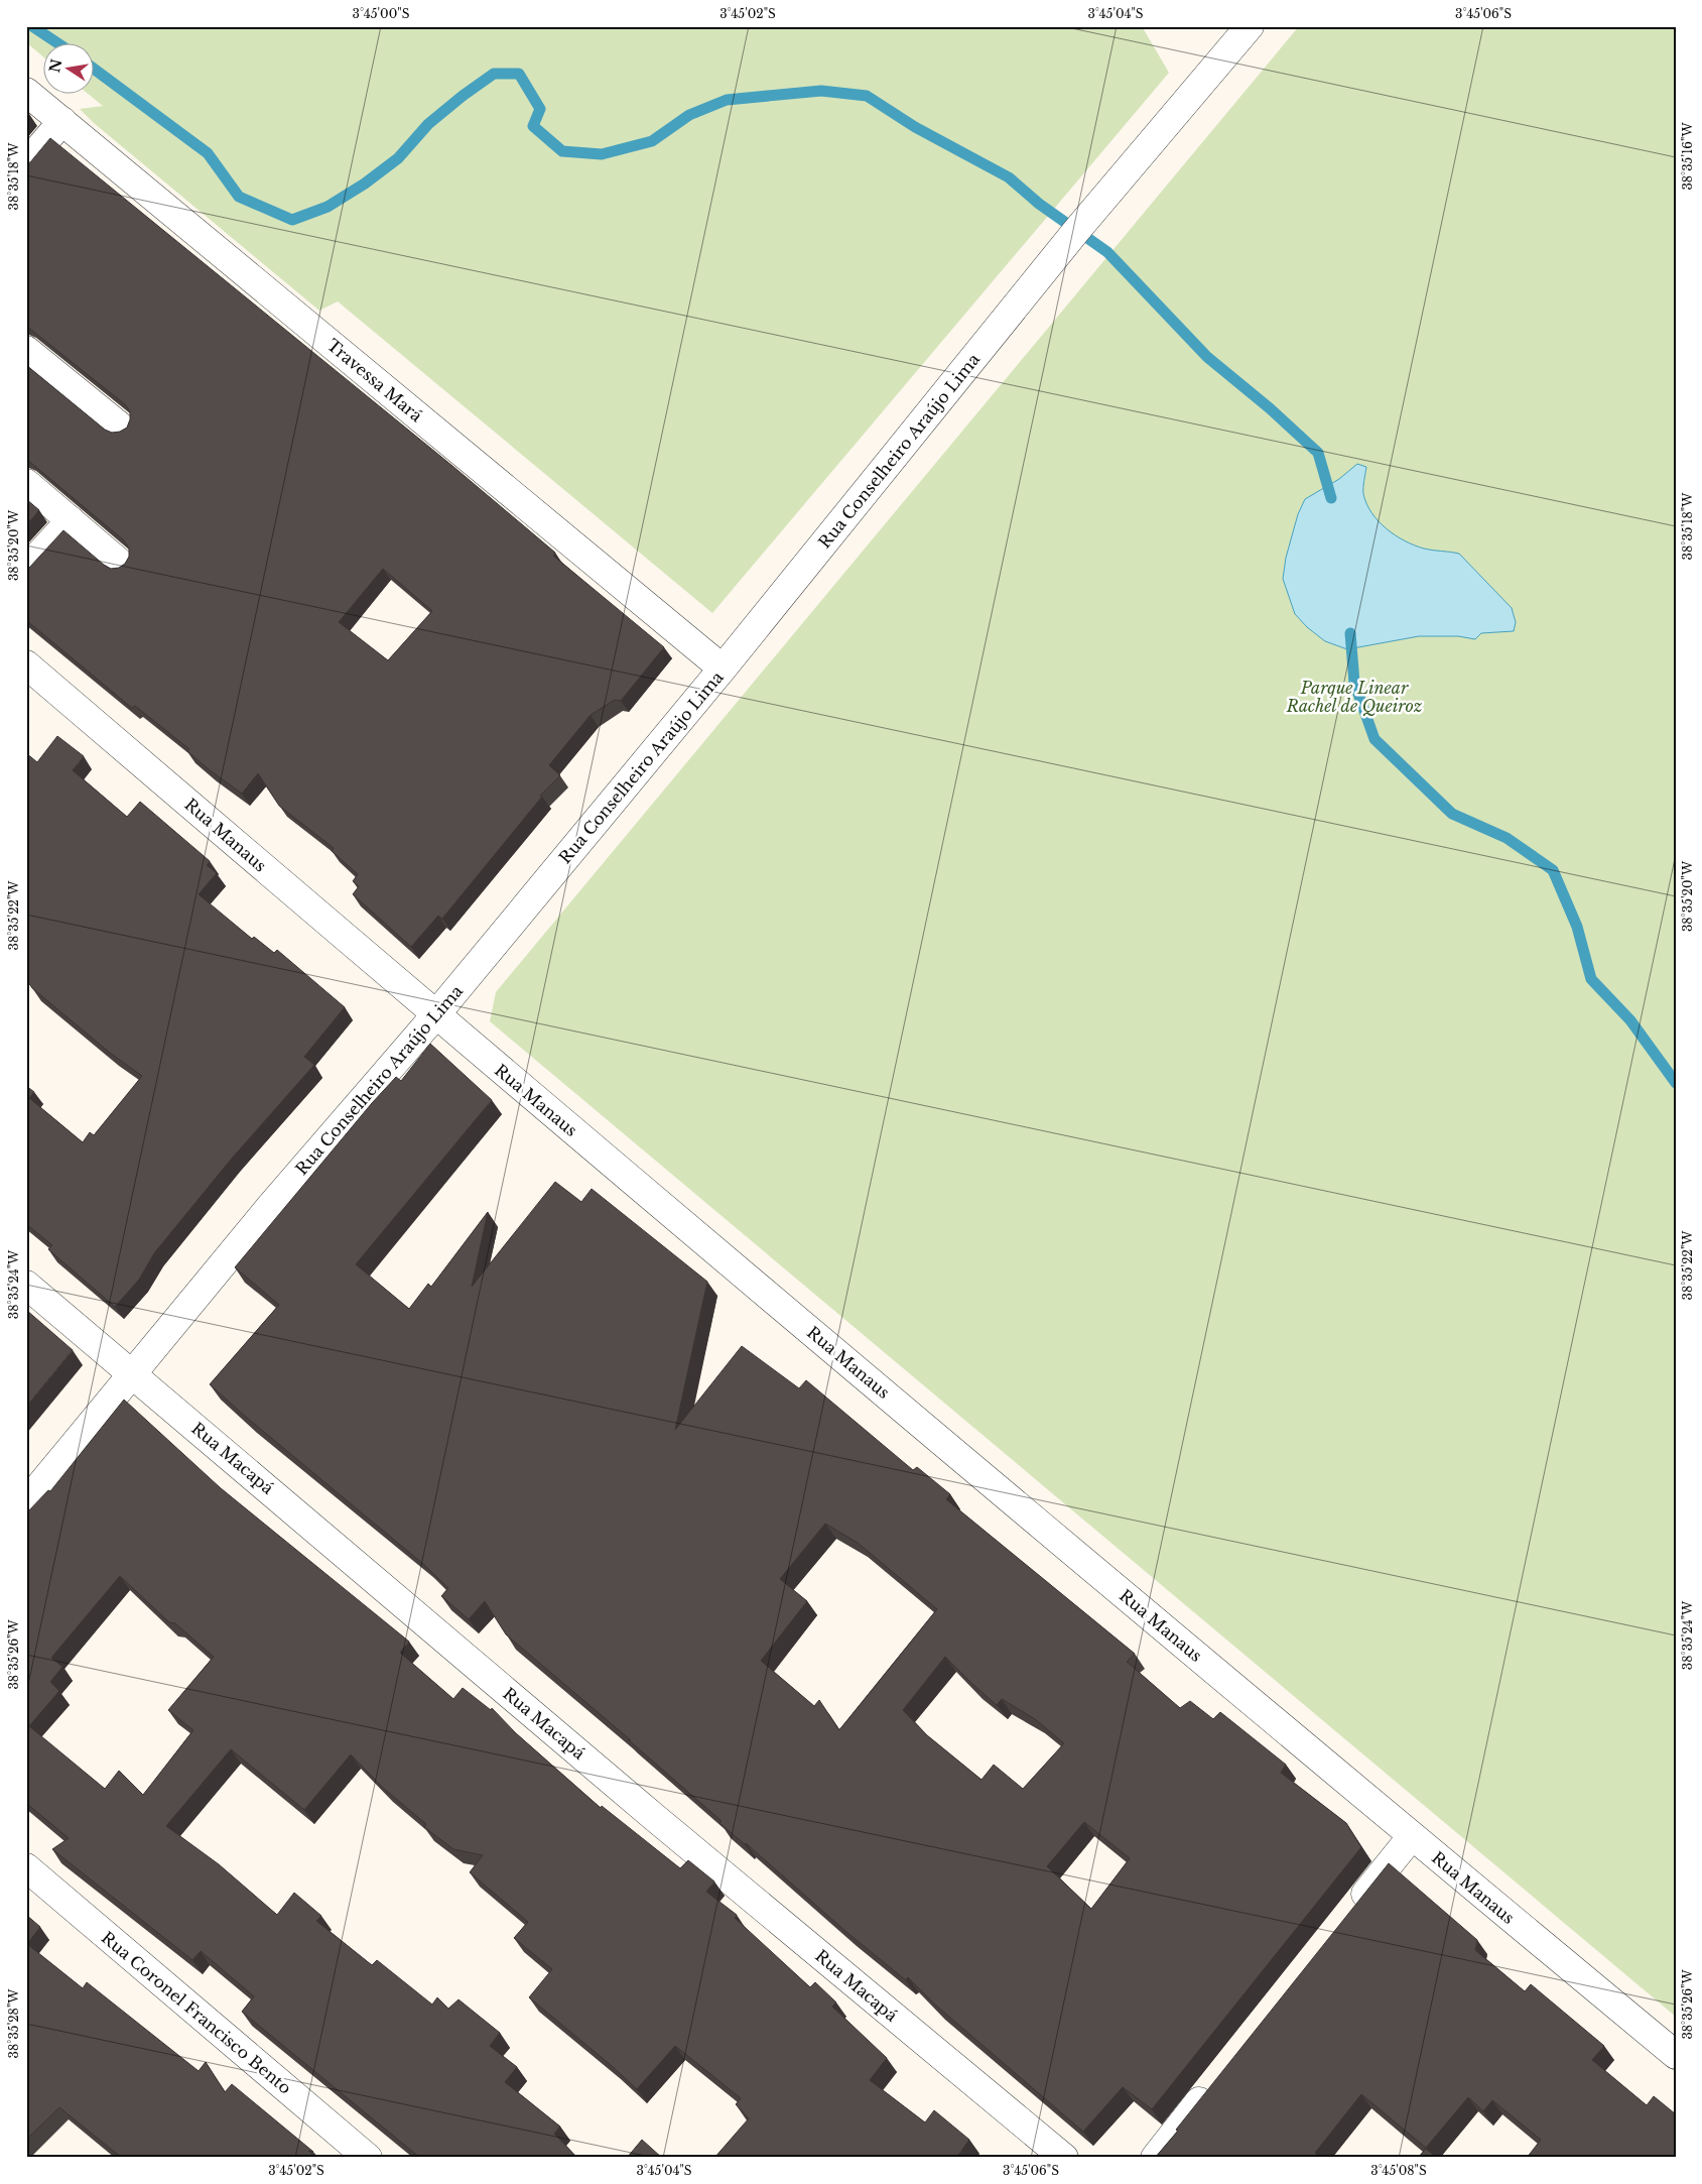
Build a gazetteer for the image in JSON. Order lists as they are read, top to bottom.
{
  "streets": {
    "street": [
      "Travessa Mará",
      "Rua Conselheiro Araújo Lima",
      "Rua Manaus",
      "Rua Macapá",
      "Rua Coronel Francisco Bento"
    ]
  },
  "crossings": [
    ["Travessa Mará", "Rua Conselheiro Araújo Lima"],
    ["Rua Conselheiro Araújo Lima", "Rua Manaus"],
    ["Rua Conselheiro Araújo Lima", "Rua Macapá"]
  ],
  "parks": ["Parque Linear Rachel de Queiroz"],
  "north": "left",
  "coordinates": [
    "3°45'00\"S",
    "3°45'02\"S",
    "3°45'04\"S",
    "3°45'06\"S",
    "38°35'16\"W",
    "38°35'18\"W",
    "38°35'20\"W",
    "38°35'22\"W",
    "38°35'24\"W",
    "38°35'26\"W",
    "38°35'28\"W",
    "3°45'08\"S"
  ]
}
